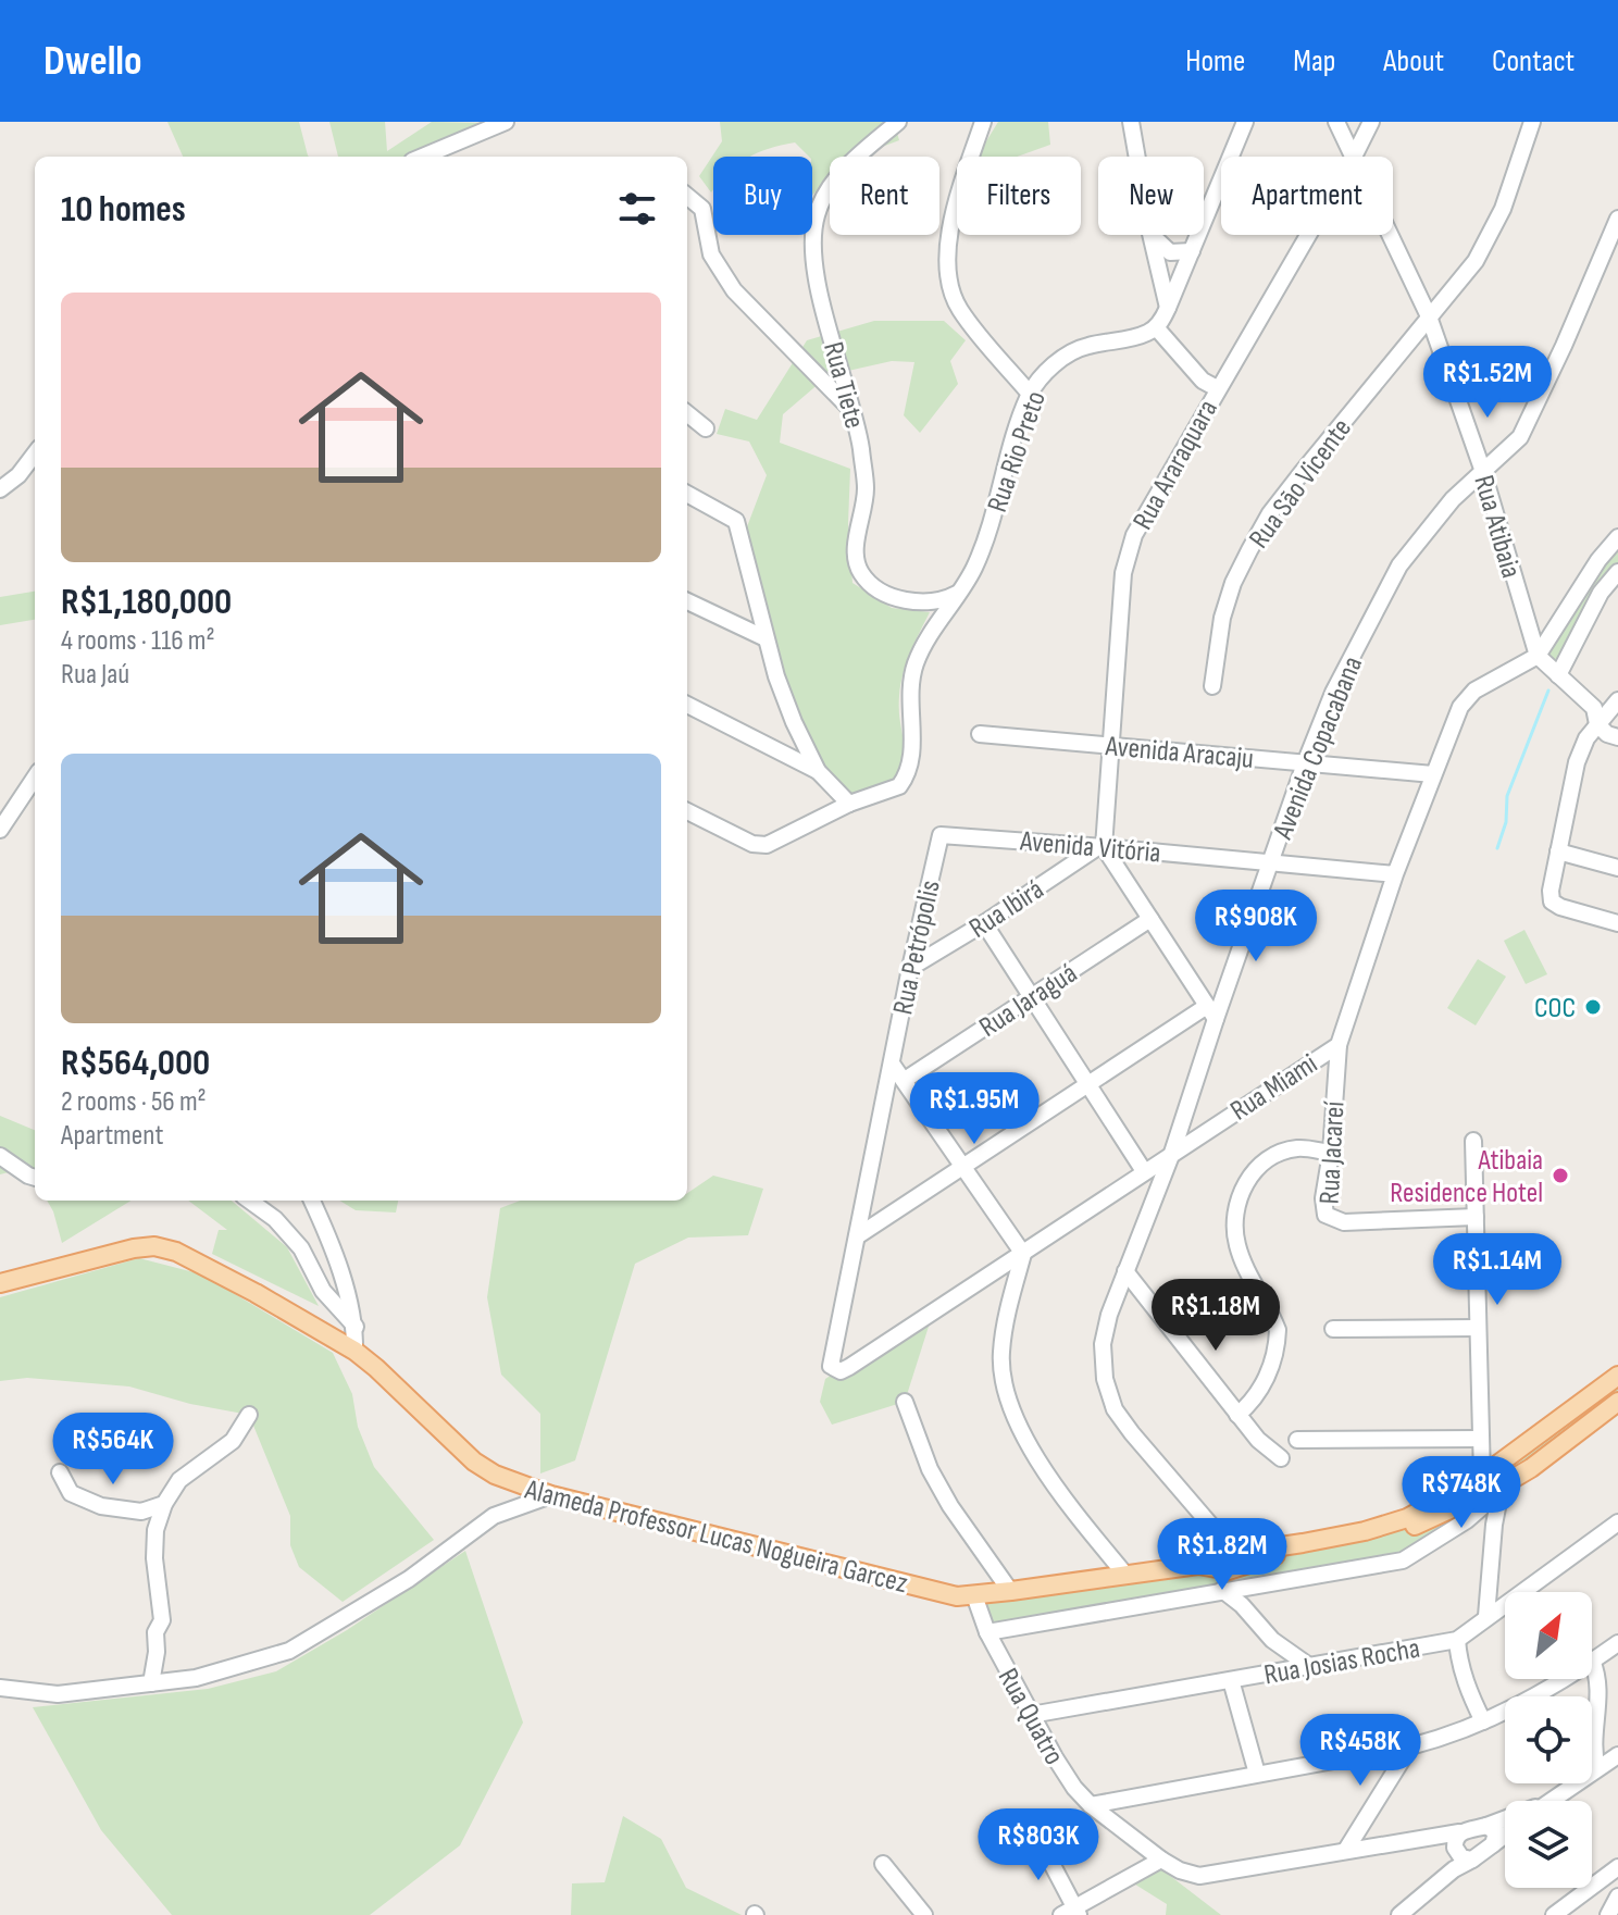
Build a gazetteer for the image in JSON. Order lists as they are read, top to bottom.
{
  "streets": {
    "main road": ["Alameda Professor Lucas Nogueira Garcez"],
    "street": [
      "Rua Tiete",
      "Rua Rio Preto",
      "Rua Araraquara",
      "Rua São Vicente",
      "Rua Atibaia",
      "Avenida Copacabana",
      "Avenida Aracaju",
      "Avenida Vitória",
      "Rua Ibirá",
      "Rua Petrópolis",
      "Rua Jaraguá",
      "Rua Miami",
      "Rua Jacareí",
      "Rua Josias Rocha",
      "Rua Quatro"
    ]
  },
  "crossings": [
    ["Rua Tiete", "Rua Rio Preto"],
    ["Rua Araraquara", "Rua Atibaia"],
    ["Rua Araraquara", "Avenida Aracaju"],
    ["Rua Araraquara", "Avenida Vitória"],
    ["Rua Araraquara", "Rua Ibirá"],
    ["Rua São Vicente", "Rua Atibaia"],
    ["Rua Atibaia", "Avenida Copacabana"],
    ["Rua Atibaia", "Rua Miami"],
    ["Avenida Copacabana", "Avenida Aracaju"],
    ["Avenida Copacabana", "Avenida Vitória"],
    ["Avenida Copacabana", "Rua Miami"],
    ["Avenida Copacabana", "Alameda Professor Lucas Nogueira Garcez"],
    ["Avenida Aracaju", "Rua Miami"],
    ["Avenida Vitória", "Rua Ibirá"],
    ["Avenida Vitória", "Rua Petrópolis"],
    ["Avenida Vitória", "Rua Miami"],
    ["Rua Ibirá", "Rua Petrópolis"],
    ["Rua Petrópolis", "Rua Miami"],
    ["Rua Miami", "Rua Jacareí"],
    ["Alameda Professor Lucas Nogueira Garcez", "Rua Quatro"],
    ["Rua Josias Rocha", "Rua Quatro"]
  ],
  "places": ["COC", "Atibaia Residence Hotel"],
  "north": "top right",
  "page": {
    "header": "Dwello",
    "nav": [
      "Home",
      "Map",
      "About",
      "Contact"
    ],
    "chip": [
      "Buy",
      "Rent",
      "Filters",
      "New",
      "Apartment"
    ],
    "heading": "10 homes",
    "list": [
      {
        "name": "R$1,180,000",
        "note": "4 rooms · 116 m² · Rua Jaú"
      },
      {
        "name": "R$564,000",
        "note": "2 rooms · 56 m² · Apartment"
      }
    ],
    "price": [
      "R$1.52M",
      "R$908K",
      "R$1.95M",
      "R$1.14M",
      "R$1.18M",
      "R$564K",
      "R$748K",
      "R$1.82M",
      "R$458K",
      "R$803K"
    ]
  }
}
